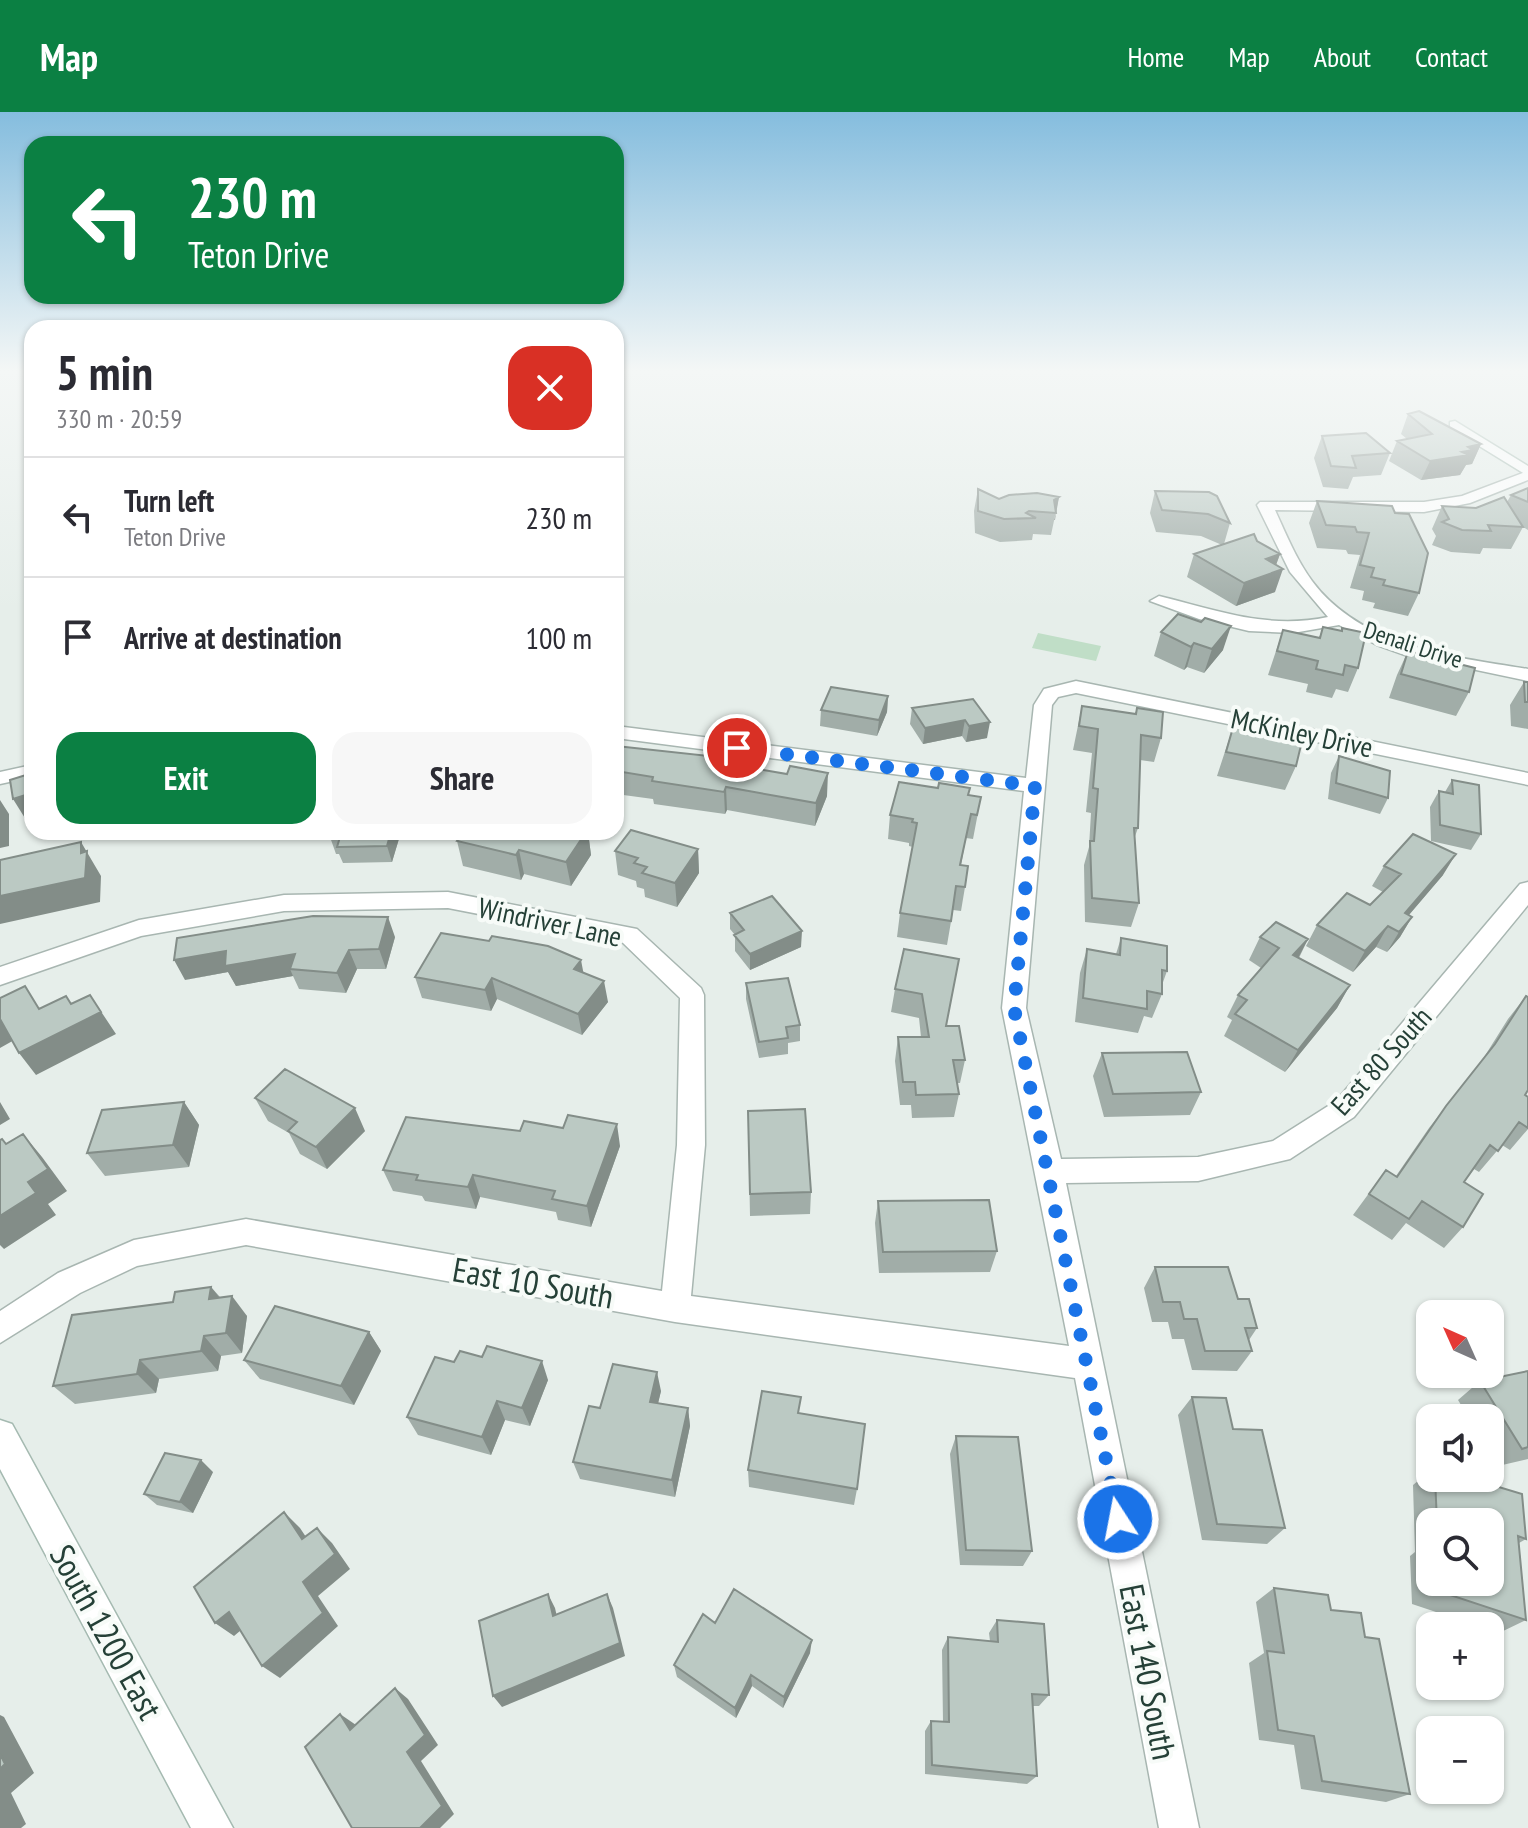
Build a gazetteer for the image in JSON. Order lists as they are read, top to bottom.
{
  "streets": {
    "street": [
      "Denali Drive",
      "McKinley Drive",
      "Windriver Lane",
      "East 80 South",
      "East 10 South",
      "South 1200 East",
      "East 140 South"
    ]
  },
  "crossings": [
    ["McKinley Drive", "East 140 South"],
    ["Windriver Lane", "East 10 South"],
    ["East 80 South", "East 140 South"],
    ["East 10 South", "East 140 South"]
  ],
  "north": "top left",
  "page": {
    "header": "Map",
    "nav": [
      "Home",
      "Map",
      "About",
      "Contact"
    ],
    "turn": ["230 m", "Teton Drive"],
    "heading": ["5 min", "330 m · 20:59"],
    "list": [
      {
        "name": "Turn left",
        "note": "Teton Drive",
        "value": "230 m"
      },
      {
        "name": "Arrive at destination",
        "value": "100 m"
      }
    ],
    "buttons": ["Exit", "Share"],
    "map_buttons": ["+", "−"]
  }
}
